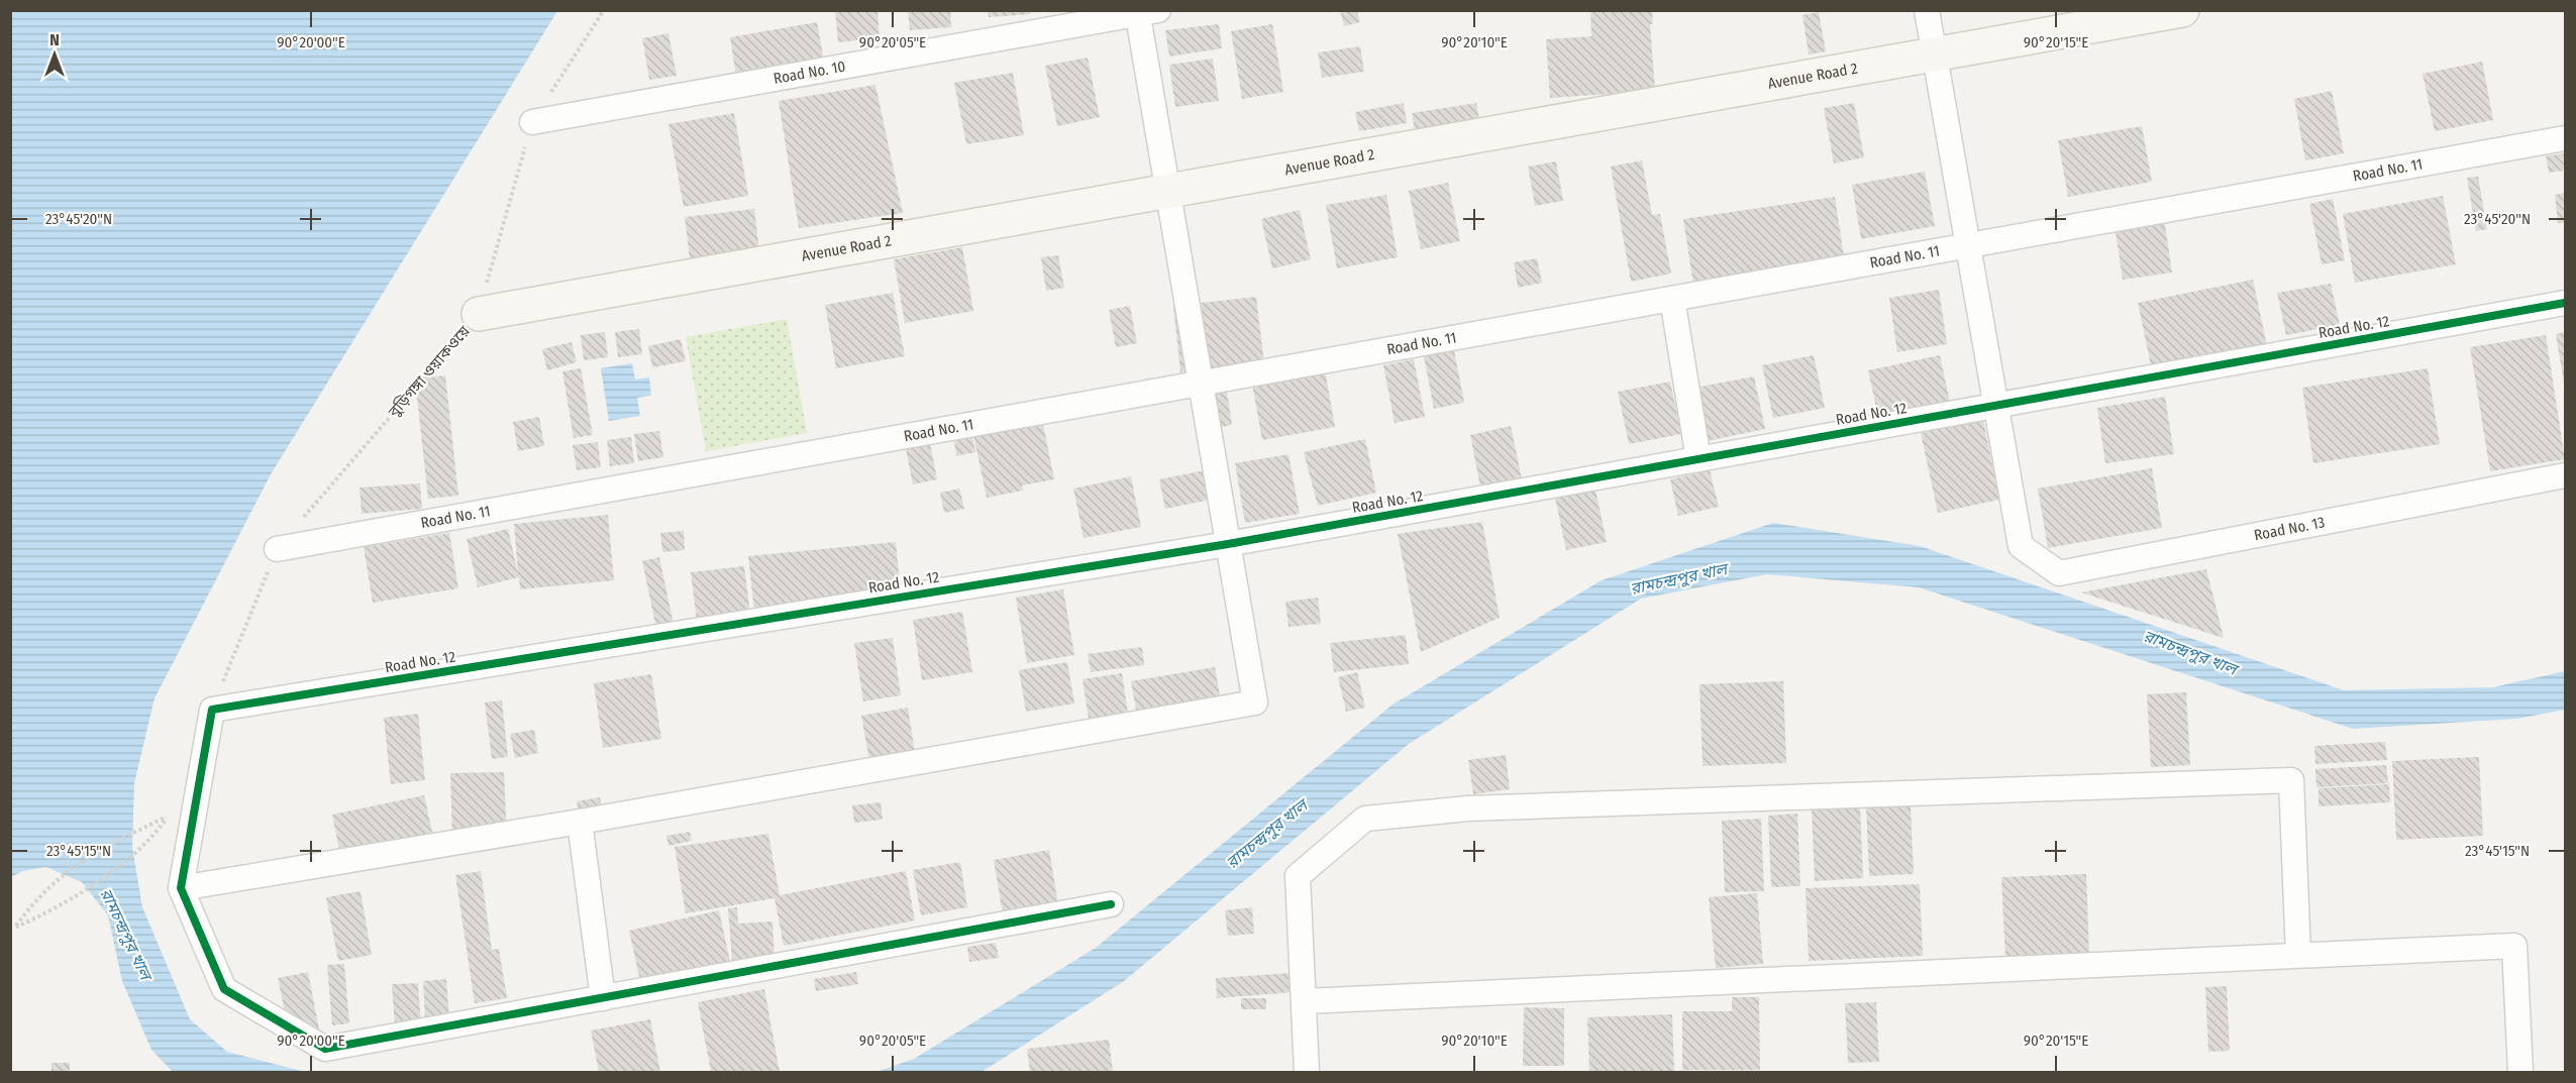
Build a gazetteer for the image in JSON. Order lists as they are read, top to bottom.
{
  "streets": {
    "street": [
      "Road No. 10",
      "Avenue Road 2",
      "Road No. 11",
      "Road No. 12",
      "Road No. 13"
    ],
    "path": ["বুড়িগঙ্গা ওয়াকওয়ে"]
  },
  "crossings": [
    ["Road No. 10", "বুড়িগঙ্গা ওয়াকওয়ে"],
    ["Avenue Road 2", "বুড়িগঙ্গা ওয়াকওয়ে"],
    ["Road No. 11", "বুড়িগঙ্গা ওয়াকওয়ে"],
    ["Road No. 12", "বুড়িগঙ্গা ওয়াকওয়ে"],
    ["Road No. 12", "Road No. 13"]
  ],
  "water": ["রামচন্দ্রপুর খাল"],
  "north": "top",
  "coordinates": [
    "90°20'00\"E",
    "90°20'05\"E",
    "90°20'10\"E",
    "90°20'15\"E",
    "23°45'20\"N",
    "23°45'15\"N"
  ]
}
